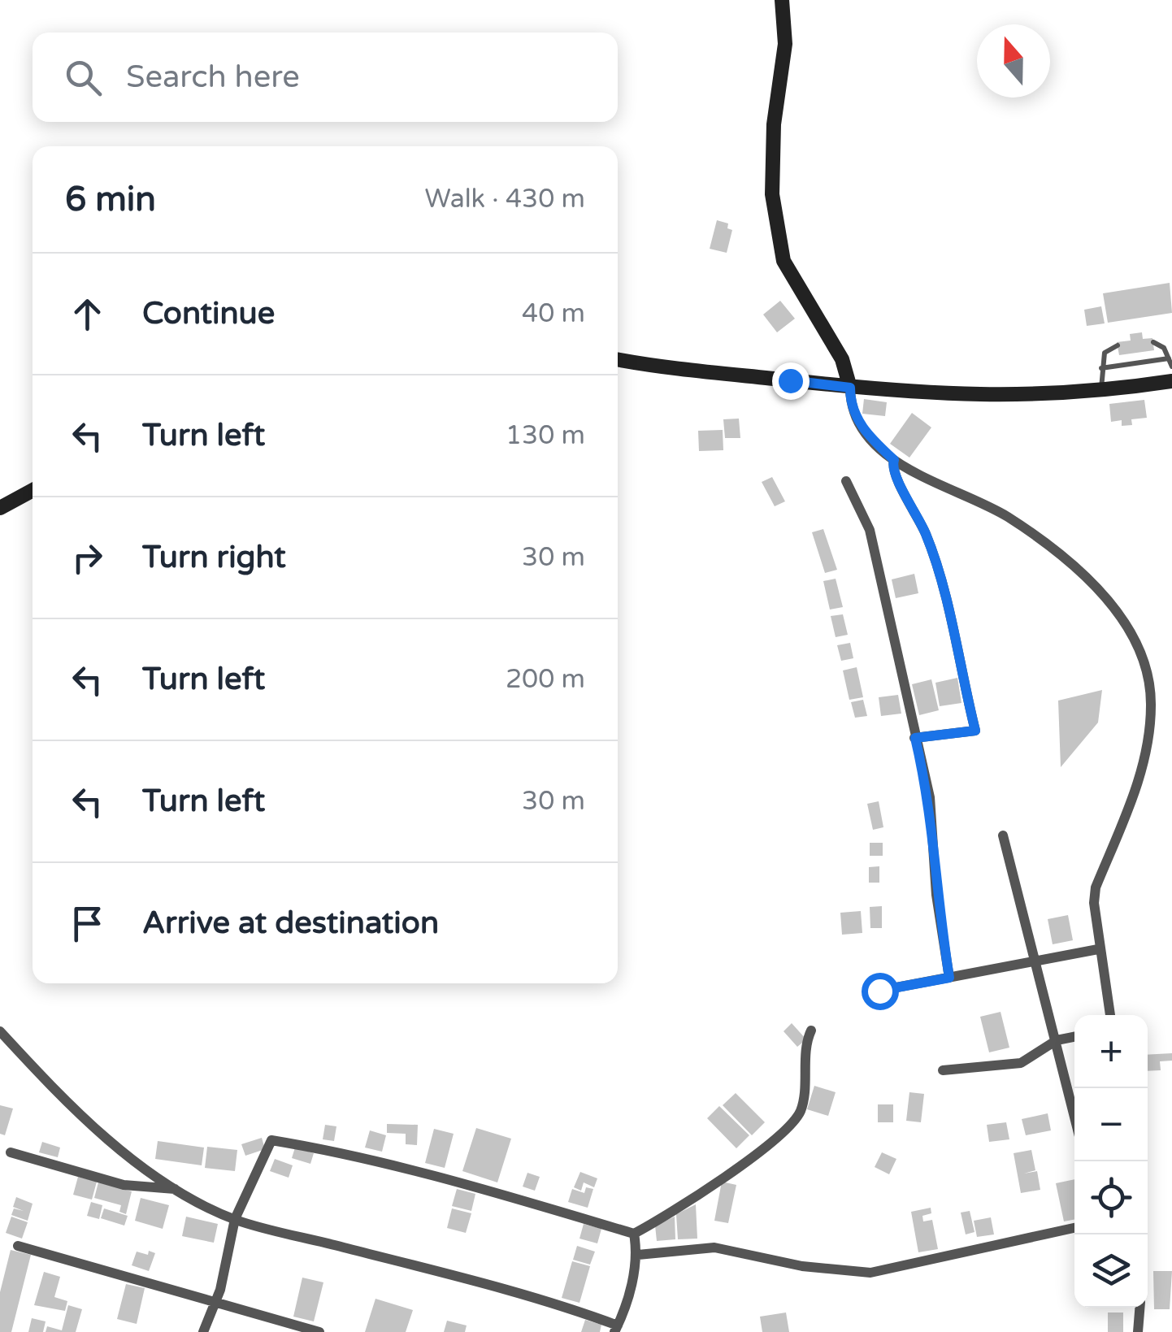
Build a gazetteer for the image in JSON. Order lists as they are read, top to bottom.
{
  "north": "top",
  "page": {
    "search": "Search here",
    "heading": ["6 min", "Walk · 430 m"],
    "list": [
      ["Continue", "40 m"],
      ["Turn left", "130 m"],
      ["Turn right", "30 m"],
      ["Turn left", "200 m"],
      ["Turn left", "30 m"],
      "Arrive at destination"
    ],
    "map_buttons": ["+", "−"]
  }
}
